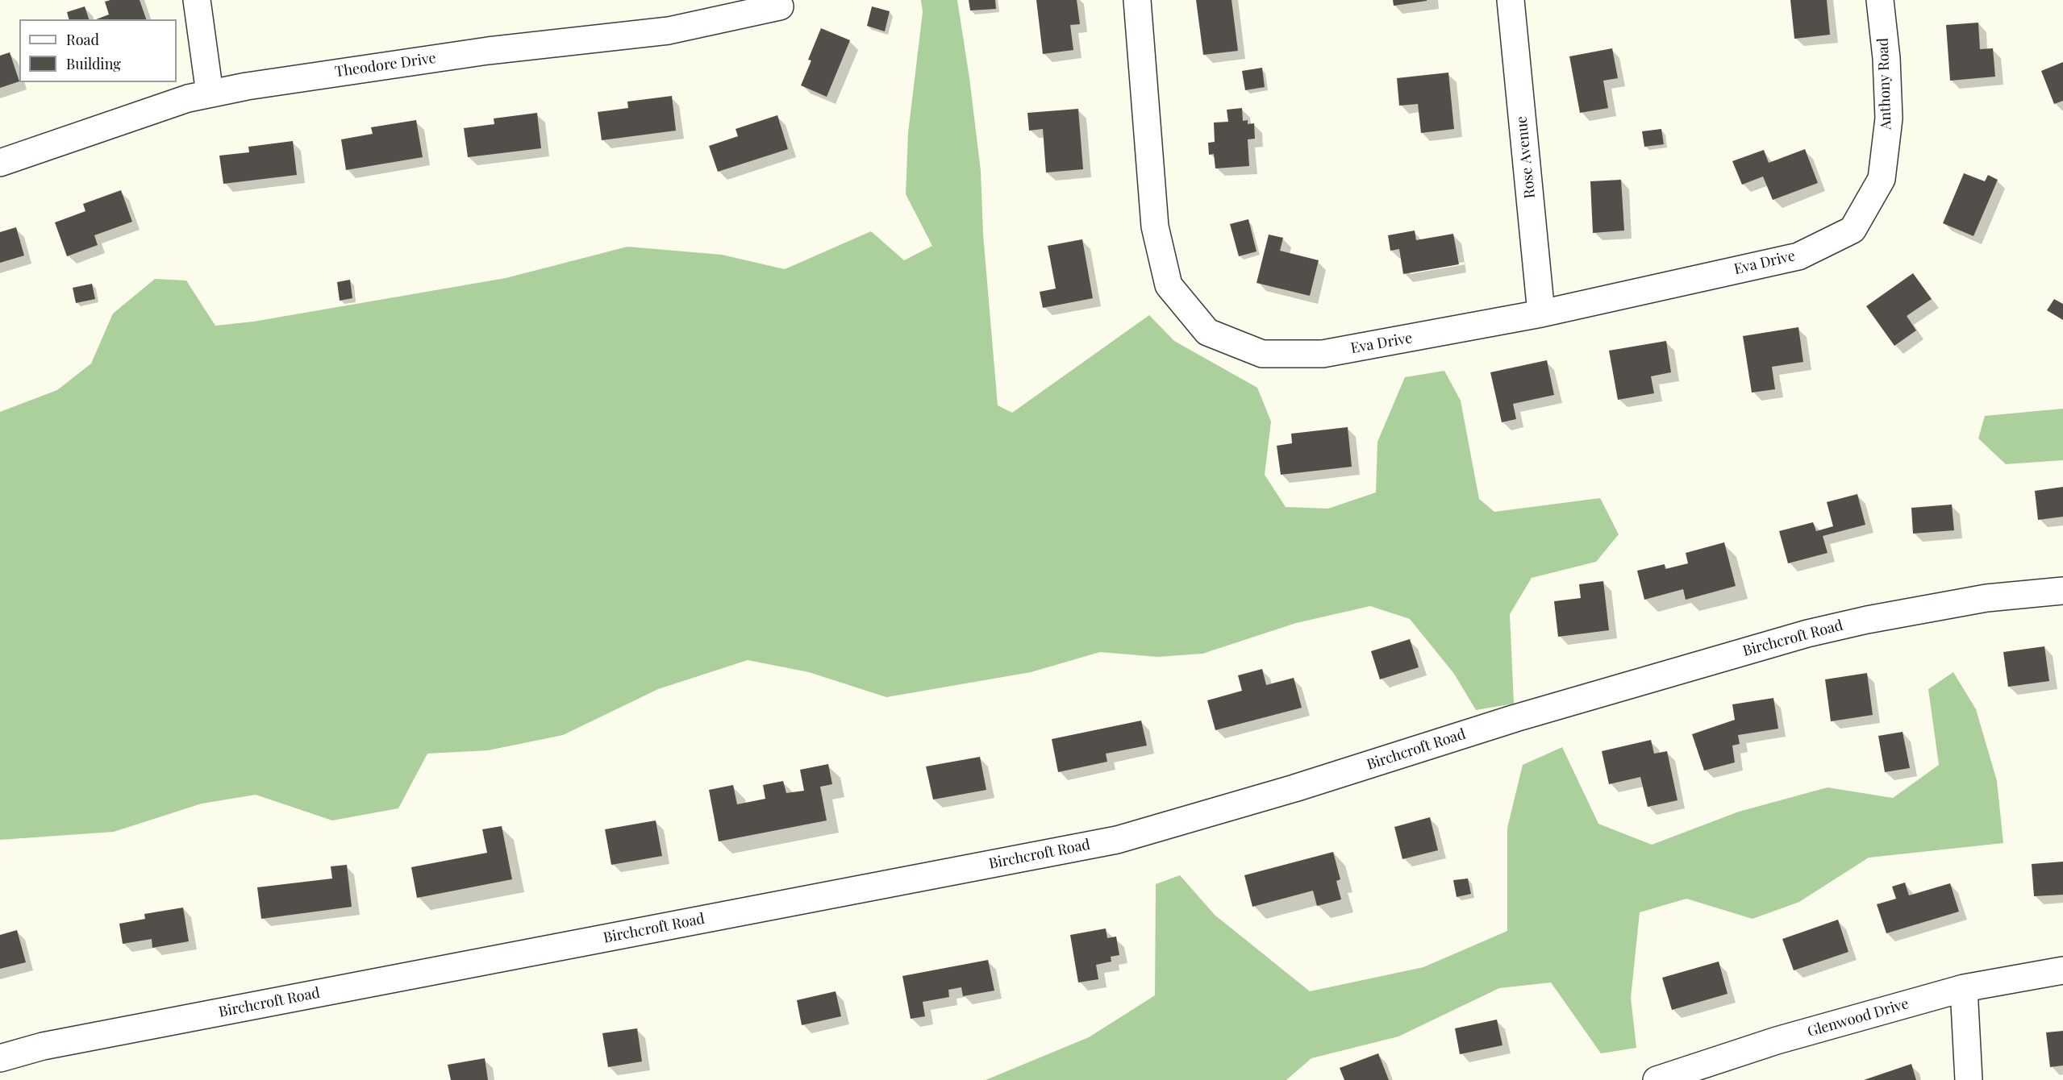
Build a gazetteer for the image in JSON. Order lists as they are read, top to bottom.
{
  "streets": {
    "street": [
      "Theodore Drive",
      "Anthony Road",
      "Rose Avenue",
      "Eva Drive",
      "Birchcroft Road",
      "Glenwood Drive"
    ]
  },
  "crossings": [
    ["Anthony Road", "Eva Drive"],
    ["Rose Avenue", "Eva Drive"]
  ],
  "legend": ["Road", "Building"]
}
